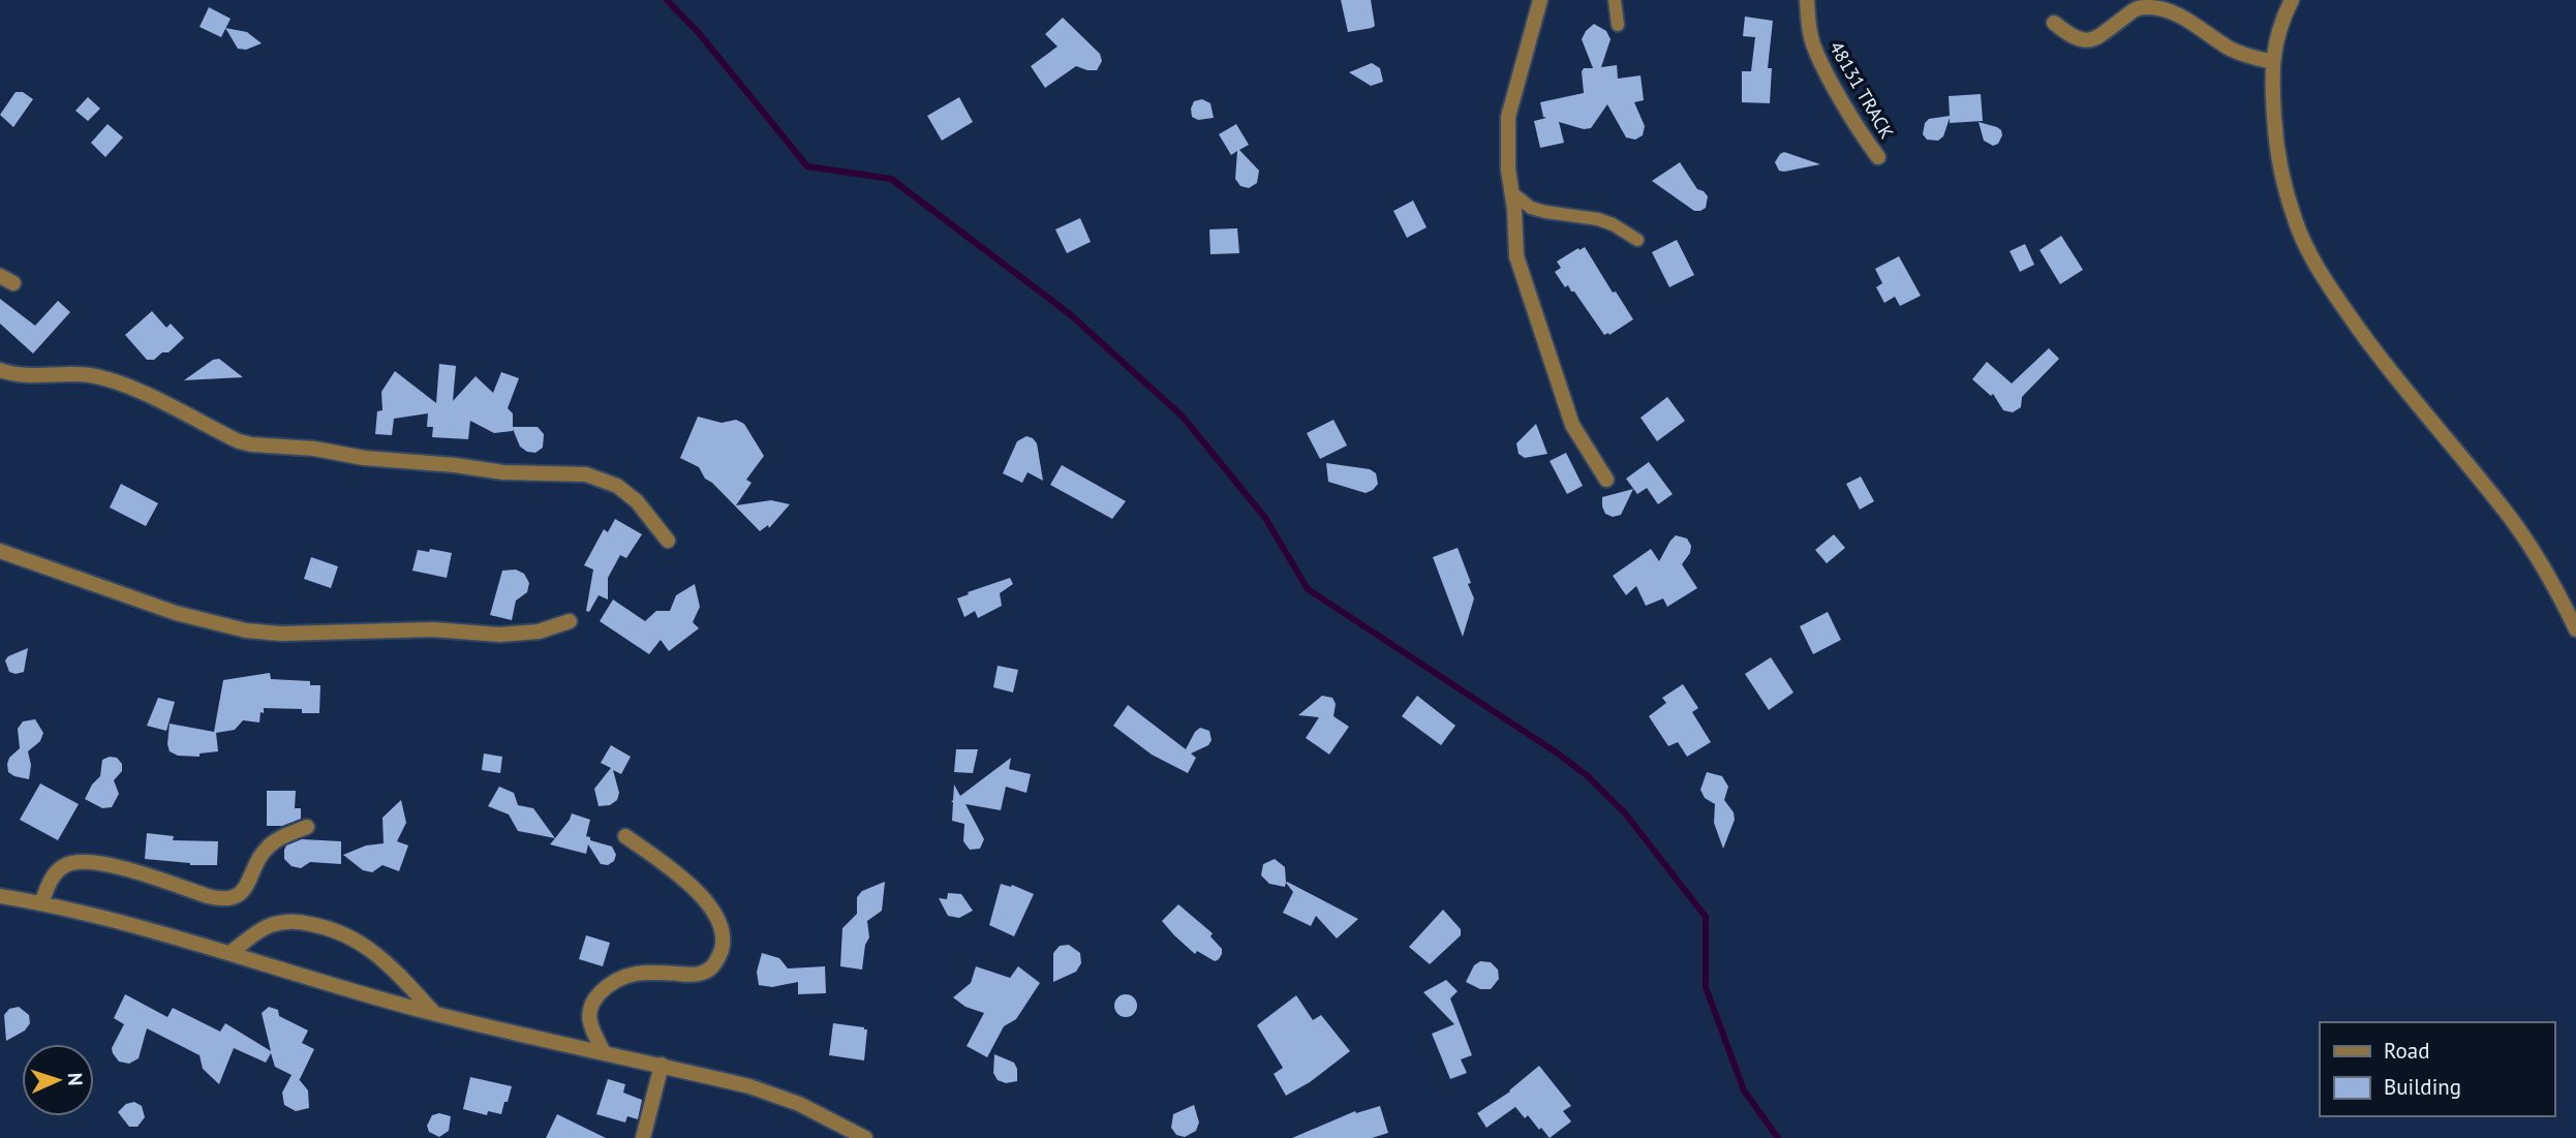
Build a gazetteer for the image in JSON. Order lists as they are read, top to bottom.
{
  "streets": {
    "street": ["48131 TRACK"]
  },
  "legend": ["Road", "Building"],
  "north": "right"
}
